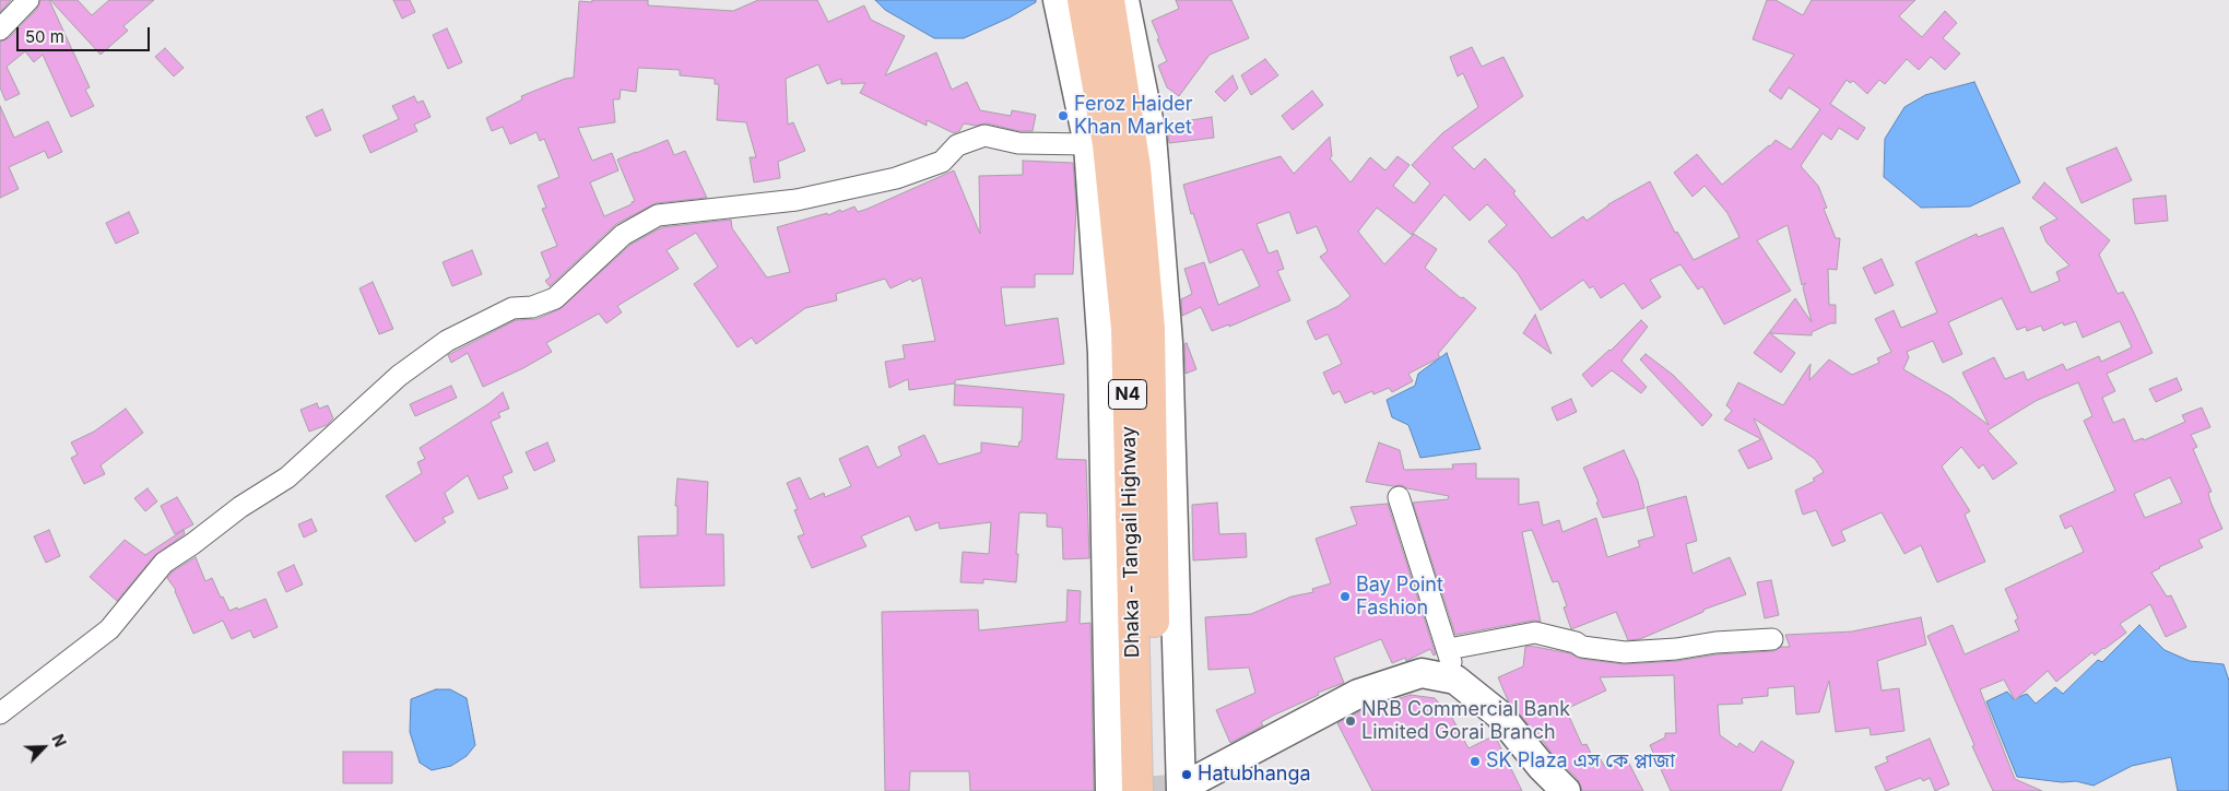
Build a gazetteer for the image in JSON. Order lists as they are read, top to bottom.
{
  "streets": {
    "highway": ["N4", "Dhaka - Tangail Highway"]
  },
  "places": [
    "Feroz Haider Khan Market",
    "Bay Point Fashion",
    "NRB Commercial Bank Limited Gorai Branch",
    "SK Plaza এস কে প্লাজা",
    "Hatubhanga"
  ],
  "scale_bar": "50 m",
  "north": "top right"
}
